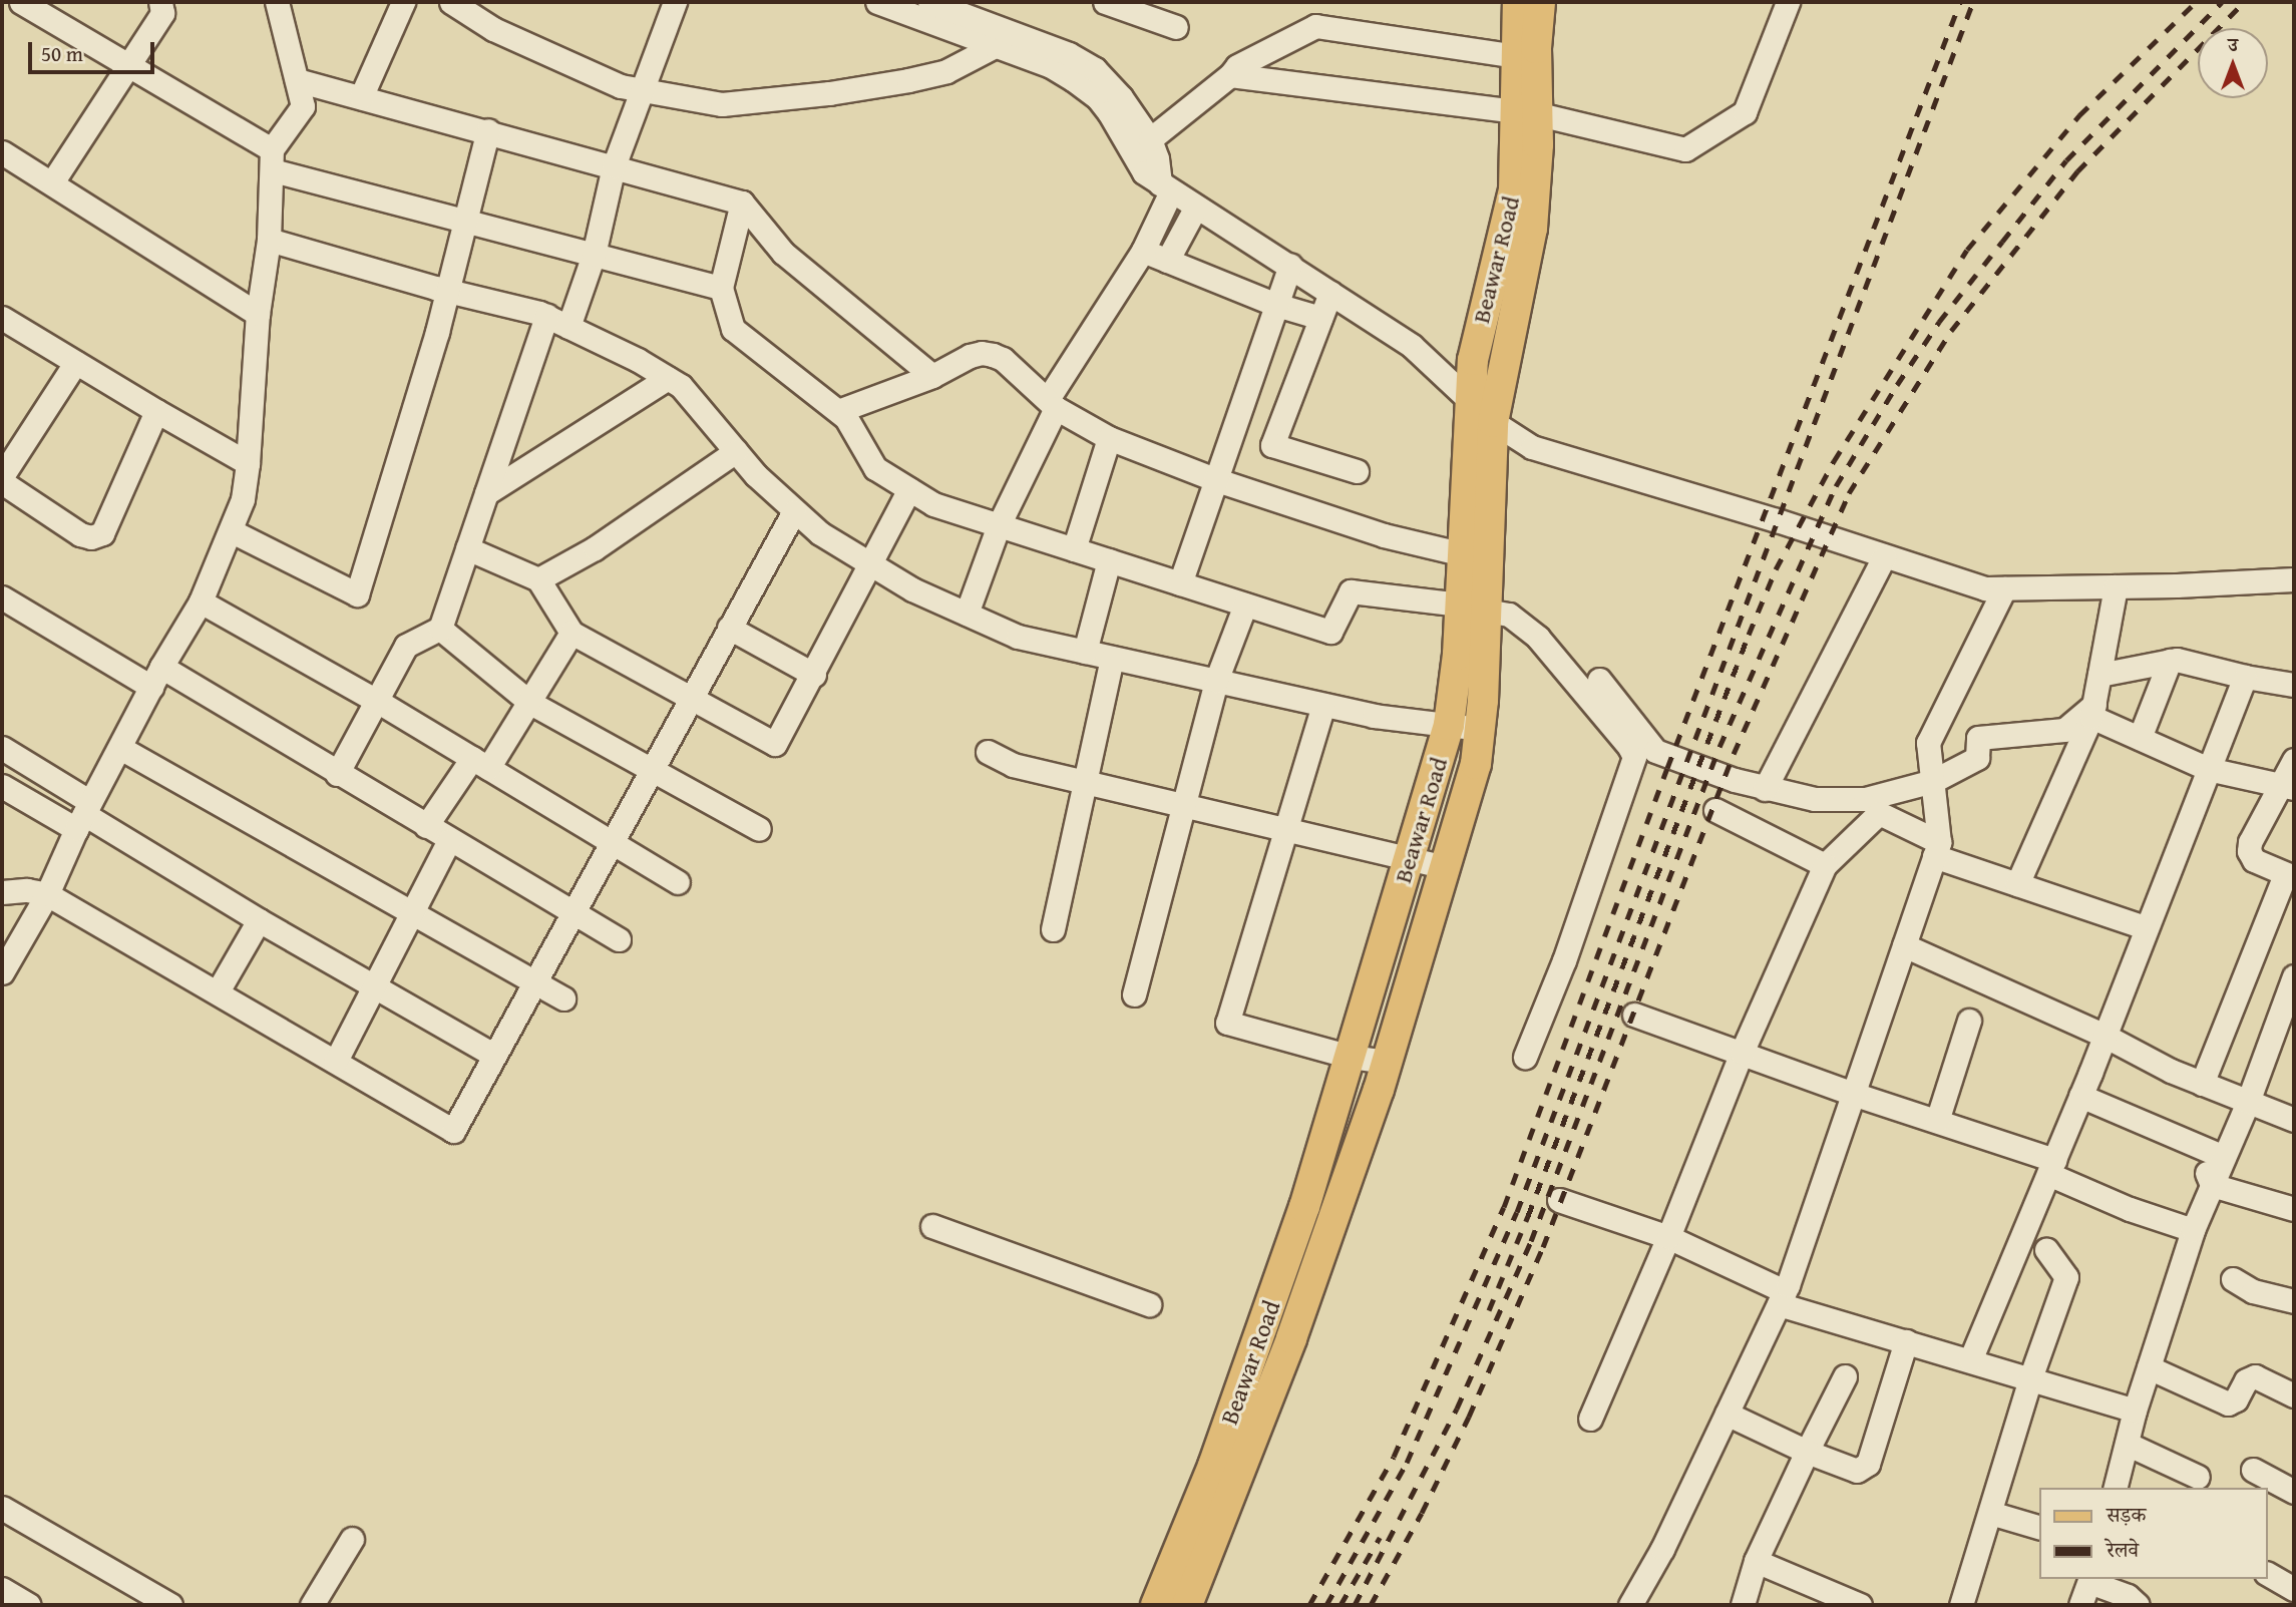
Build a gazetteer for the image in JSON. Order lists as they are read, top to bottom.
{
  "streets": {
    "main road": ["Beawar Road"]
  },
  "legend": ["सड़क", "रेलवे"],
  "scale_bar": "50 m",
  "north": "top"
}
